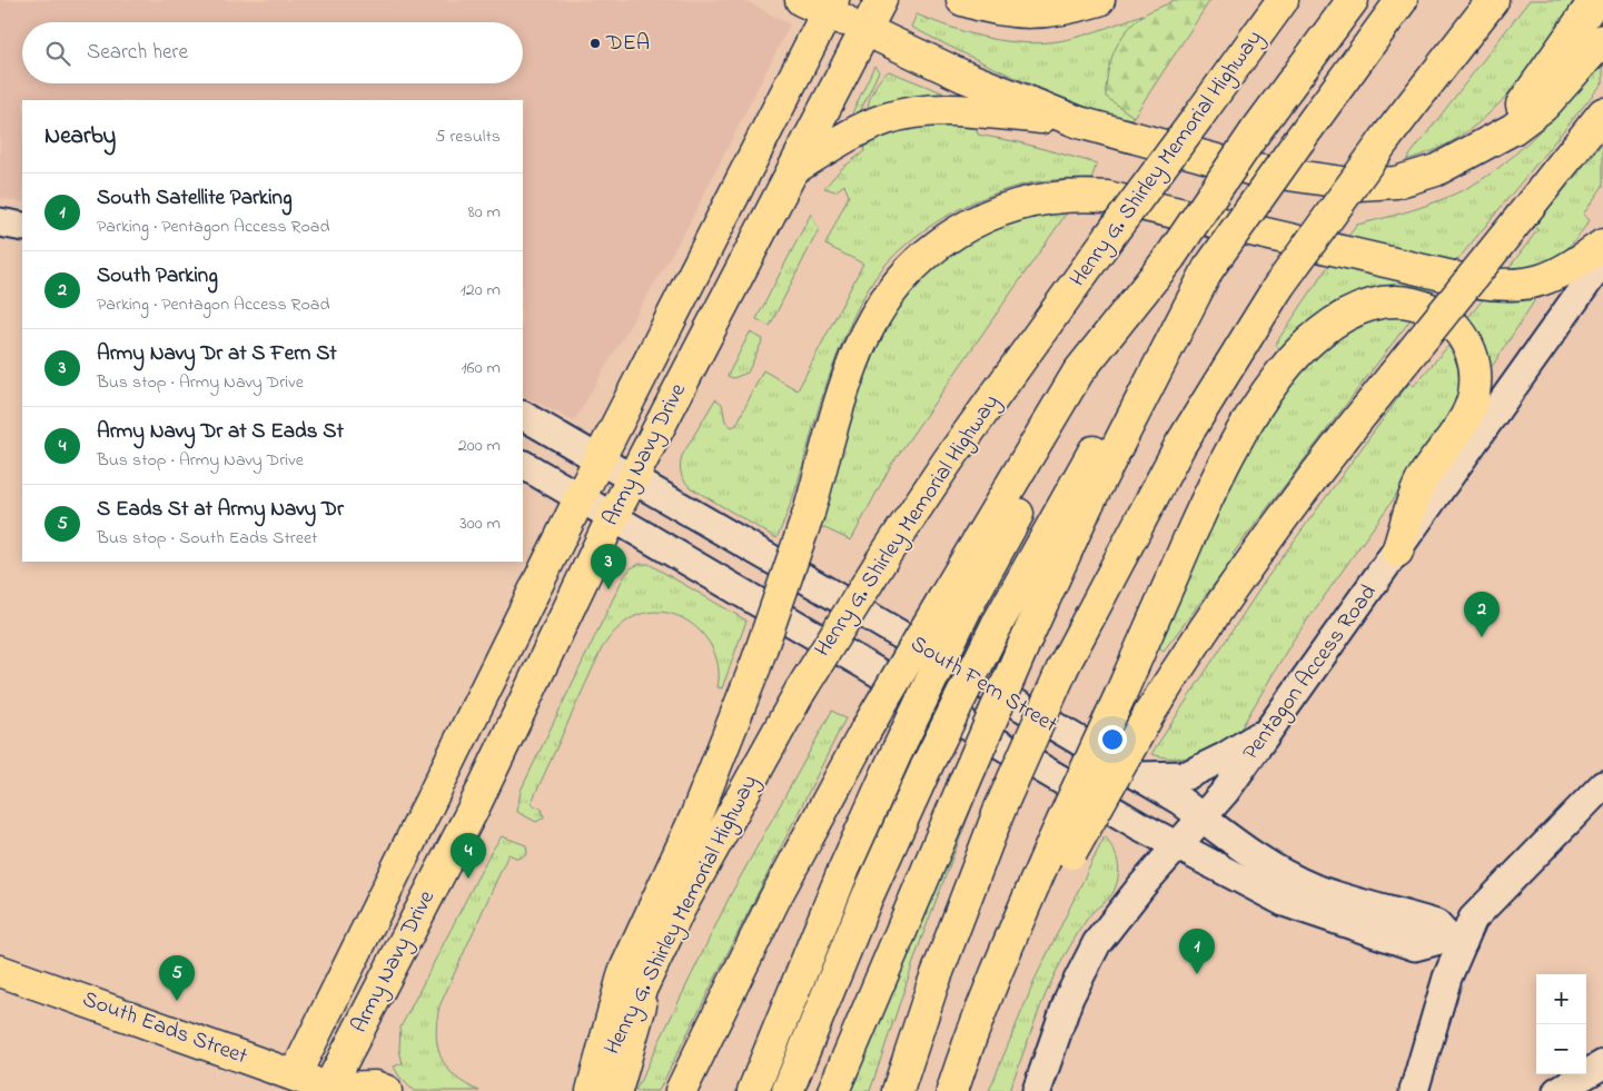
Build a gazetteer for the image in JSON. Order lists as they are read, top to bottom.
{
  "streets": {
    "main road": ["Henry G. Shirley Memorial Highway", "Army Navy Drive", "South Eads Street"],
    "street": ["Pentagon Access Road", "South Fern Street"]
  },
  "crossings": [
    ["Army Navy Drive", "South Fern Street"],
    ["Army Navy Drive", "South Eads Street"],
    ["Pentagon Access Road", "South Fern Street"]
  ],
  "places": ["DEA"],
  "page": {
    "search": "Search here",
    "heading": ["Nearby", "5 results"],
    "list": [
      {
        "mark": "1",
        "name": "South Satellite Parking",
        "note": "Parking · Pentagon Access Road",
        "value": "80 m"
      },
      {
        "mark": "2",
        "name": "South Parking",
        "note": "Parking · Pentagon Access Road",
        "value": "120 m"
      },
      {
        "mark": "3",
        "name": "Army Navy Dr at S Fern St",
        "note": "Bus stop · Army Navy Drive",
        "value": "160 m"
      },
      {
        "mark": "4",
        "name": "Army Navy Dr at S Eads St",
        "note": "Bus stop · Army Navy Drive",
        "value": "200 m"
      },
      {
        "mark": "5",
        "name": "S Eads St at Army Navy Dr",
        "note": "Bus stop · South Eads Street",
        "value": "300 m"
      }
    ],
    "pins": [
      "3",
      "2",
      "4",
      "1",
      "5"
    ],
    "map_buttons": ["+", "−"]
  }
}
